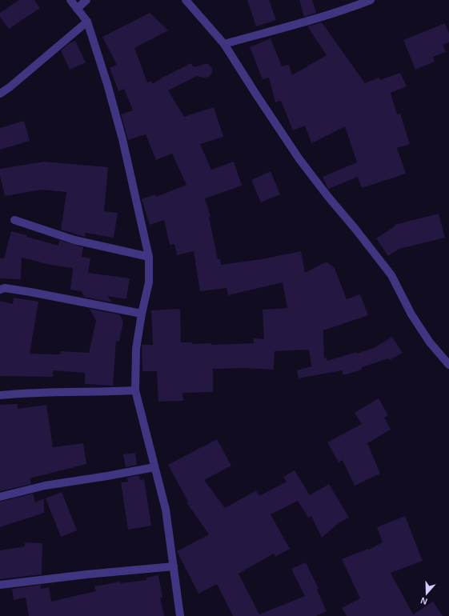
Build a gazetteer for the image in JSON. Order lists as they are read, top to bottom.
{
  "north": "bottom"
}
